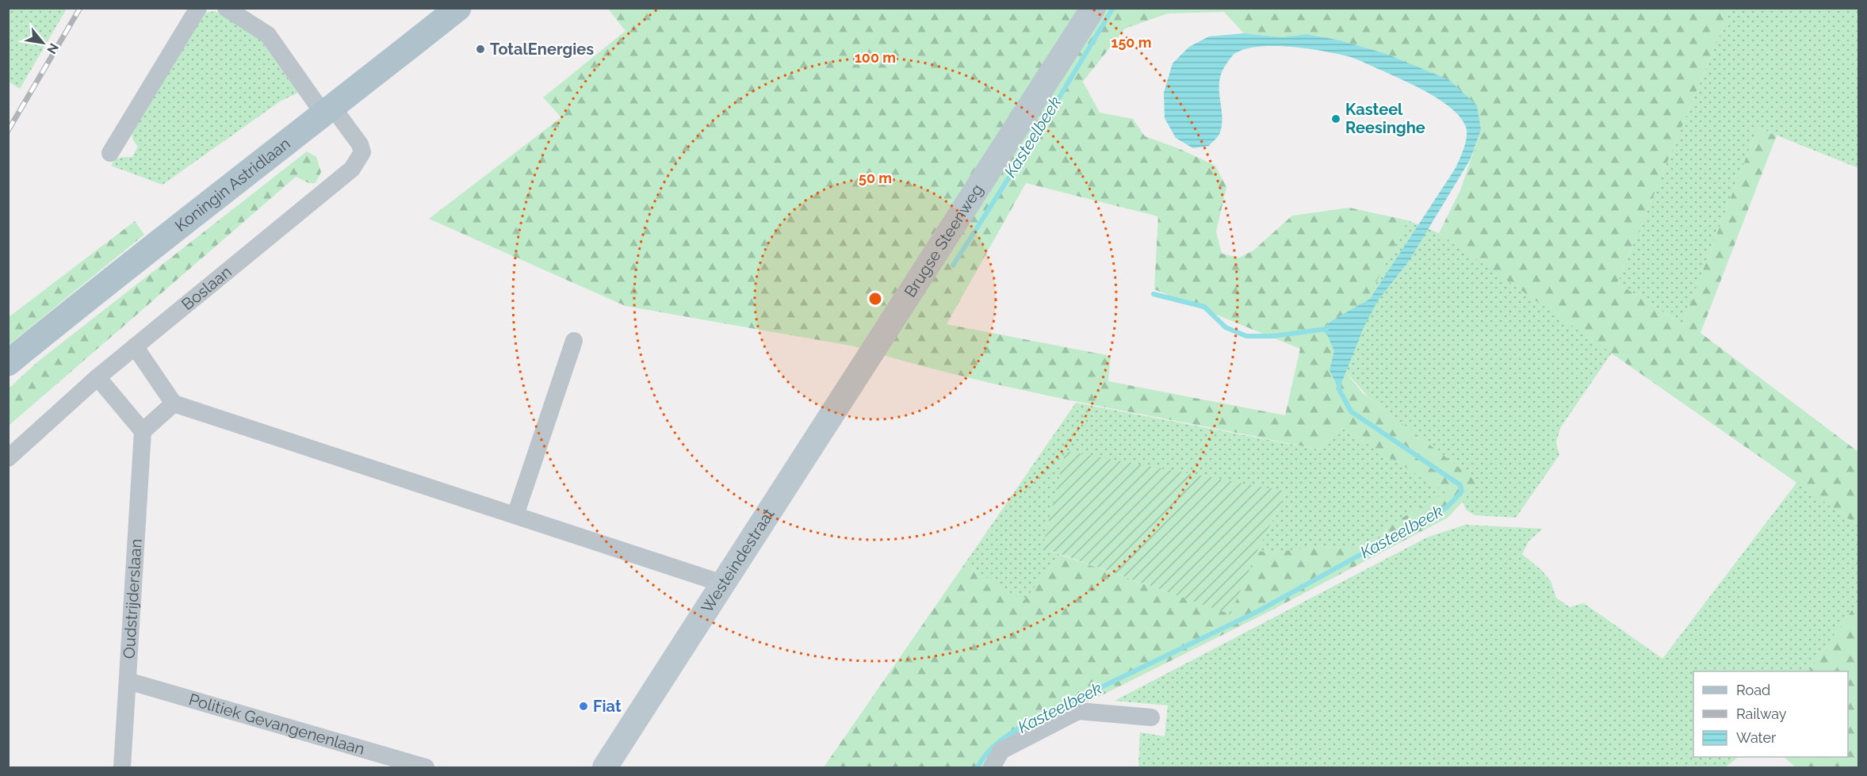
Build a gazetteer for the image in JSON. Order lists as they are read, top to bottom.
{
  "streets": {
    "main road": ["Koningin Astridlaan"],
    "street": [
      "Brugse Steenweg",
      "Boslaan",
      "Westeindestraat",
      "Oudstrijderslaan",
      "Politiek Gevangenenlaan"
    ]
  },
  "crossings": [
    ["Koningin Astridlaan", "Boslaan"],
    ["Brugse Steenweg", "Westeindestraat"],
    ["Oudstrijderslaan", "Politiek Gevangenenlaan"]
  ],
  "water": ["Kasteelbeek"],
  "places": ["TotalEnergies", "Kasteel Reesinghe", "Fiat"],
  "legend": ["Road", "Railway", "Water"],
  "north": "bottom right",
  "rings": ["150 m", "100 m", "50 m"]
}
